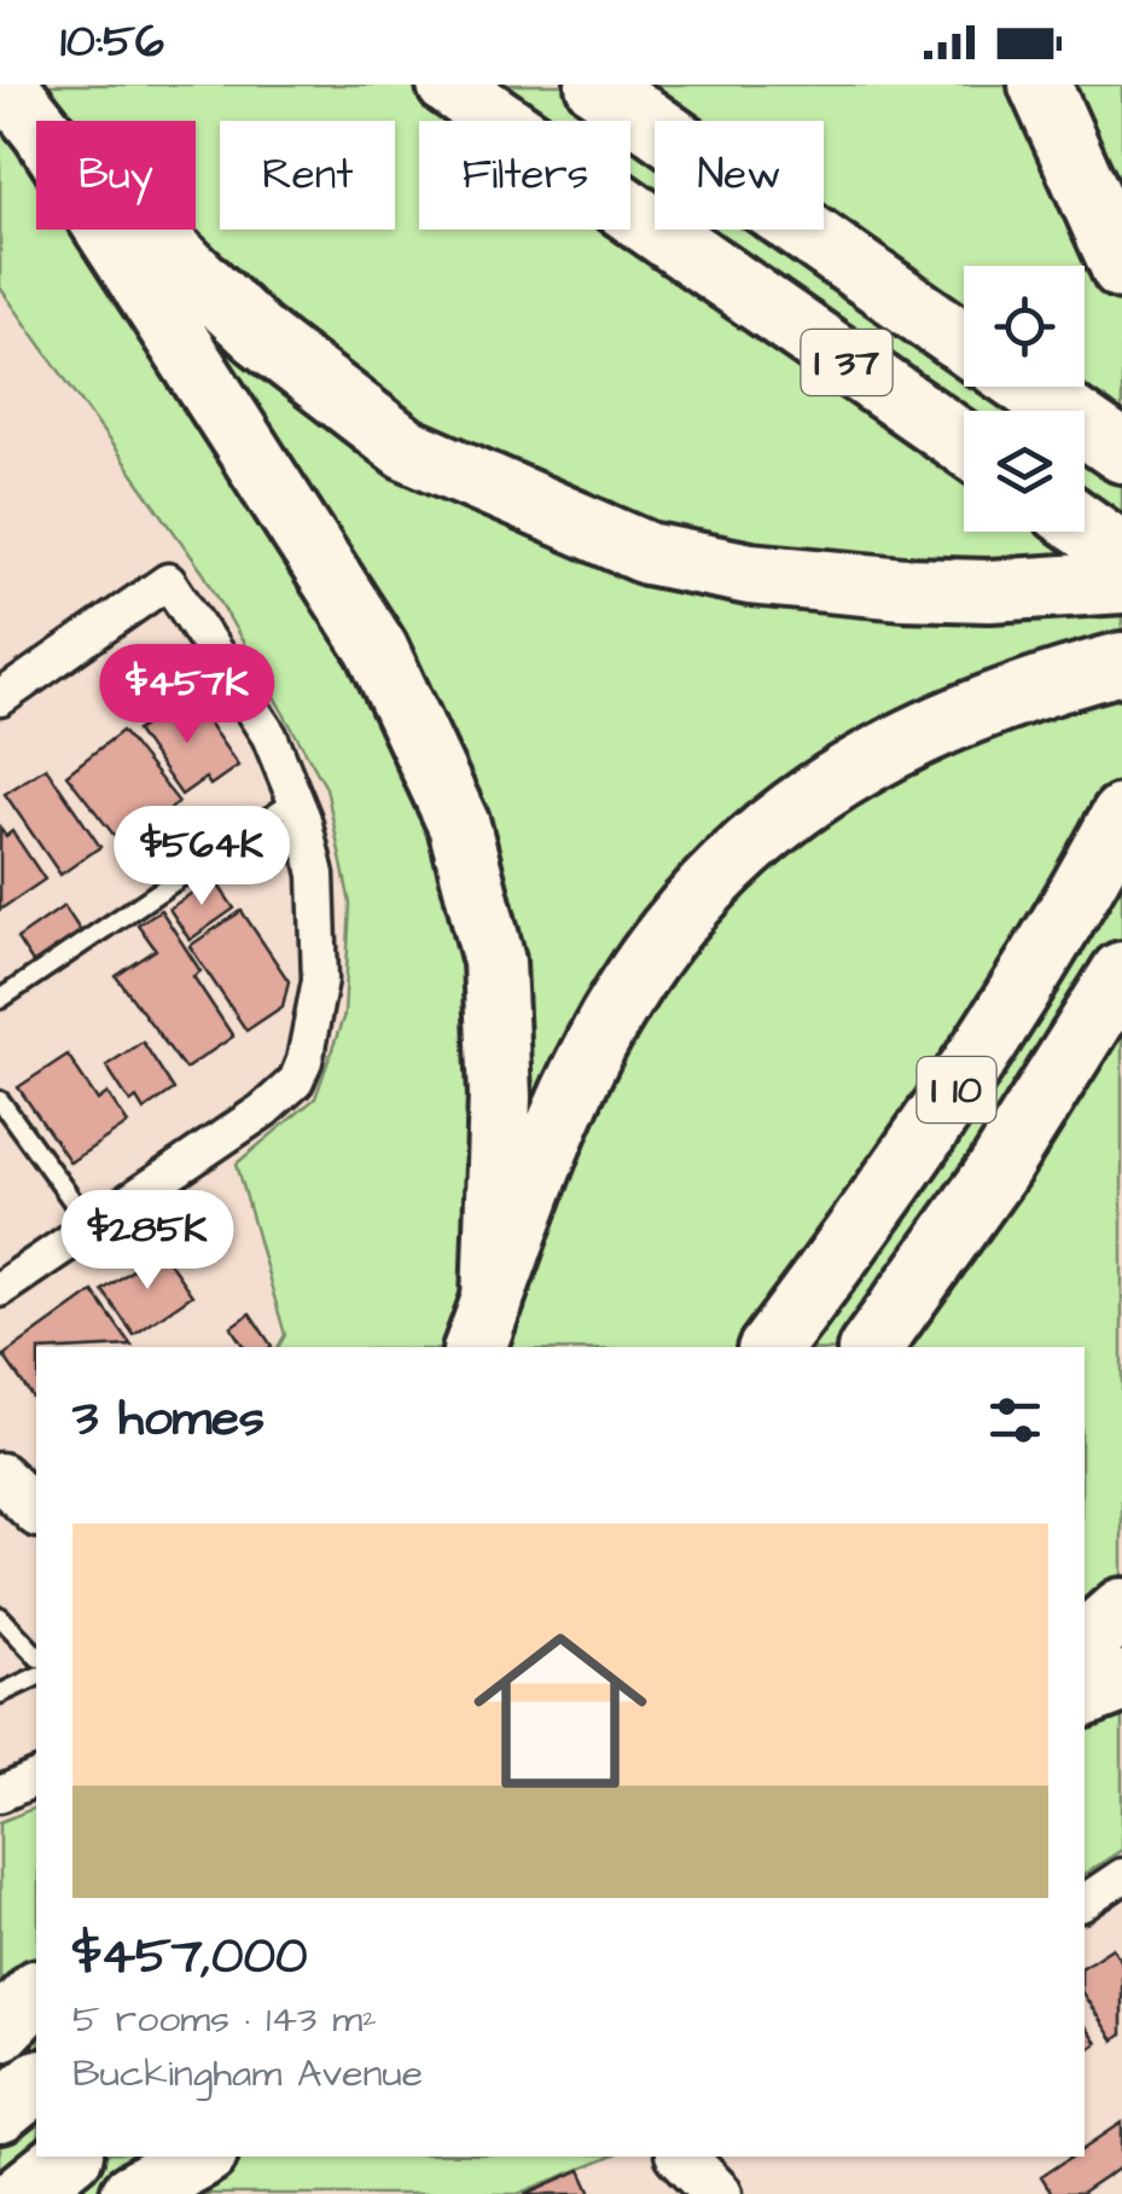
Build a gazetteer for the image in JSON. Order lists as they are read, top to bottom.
{
  "streets": {
    "highway": ["I 37", "I 10"]
  },
  "page": {
    "status": "10:56",
    "chip": [
      "Buy",
      "Rent",
      "Filters",
      "New"
    ],
    "price": ["$457K", "$564K", "$285K"],
    "heading": "3 homes",
    "list": [
      {
        "name": "$457,000",
        "note": "5 rooms · 143 m² · Buckingham Avenue"
      }
    ]
  }
}
